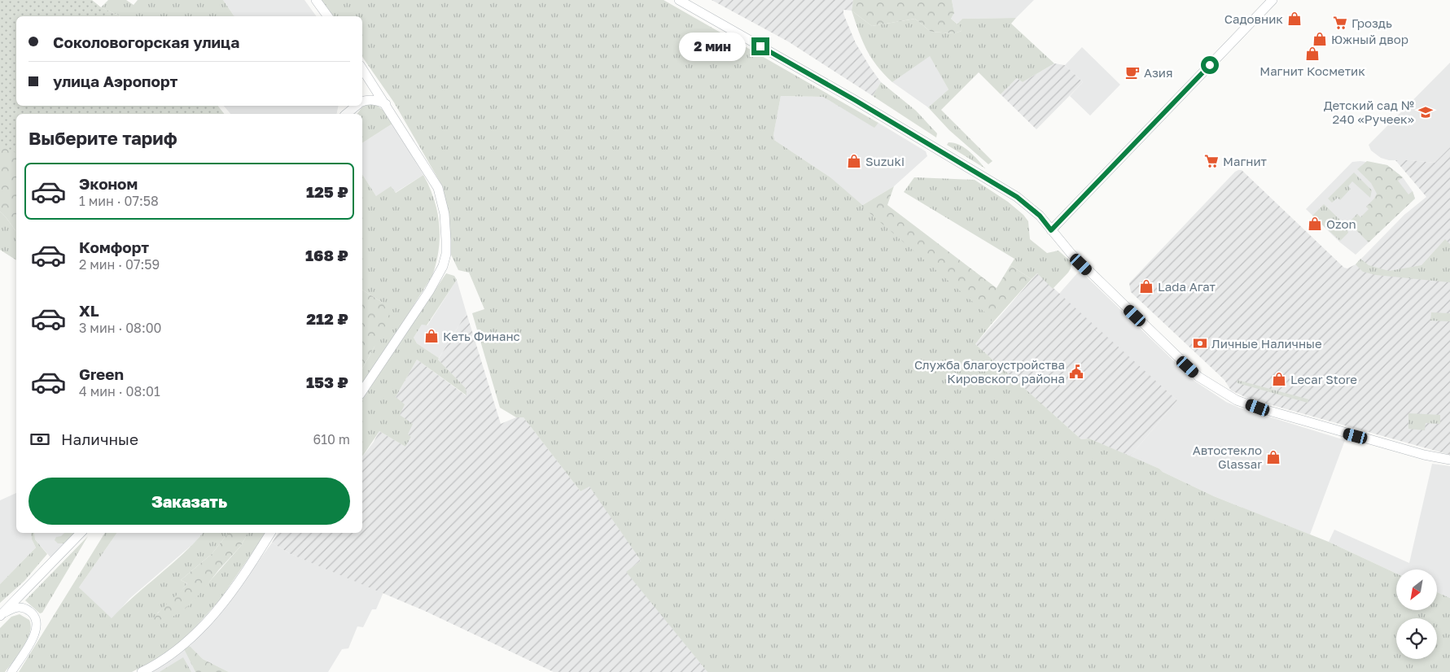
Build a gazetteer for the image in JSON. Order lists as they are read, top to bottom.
{
  "places": {
    "shop": [
      "Садовник",
      "Южный двор",
      "Магнит Косметик",
      "Suzuki",
      "Ozon",
      "Lada Агат",
      "Кеть Финанс",
      "Lecar Store",
      "Автостекло Glassar"
    ],
    "supermarket": ["Гроздь", "Магнит"],
    "cafe": ["Азия"],
    "school or university": ["Детский сад № 240 «Ручеек»"],
    "bank": ["Личные Наличные"],
    "public building": ["Служба благоустройства Кировского района"]
  },
  "north": "bottom left",
  "page": {
    "banner": ["Соколовогорская улица", "улица Аэропорт"],
    "bubble": "2 мин",
    "heading": "Выберите тариф",
    "list": [
      {
        "name": "Эконом",
        "note": "1 мин · 07:58",
        "value": "125 ₽"
      },
      {
        "name": "Комфорт",
        "note": "2 мин · 07:59",
        "value": "168 ₽"
      },
      {
        "name": "XL",
        "note": "3 мин · 08:00",
        "value": "212 ₽"
      },
      {
        "name": "Green",
        "note": "4 мин · 08:01",
        "value": "153 ₽"
      }
    ],
    "pay": ["Наличные", "610 m"],
    "buttons": "Заказать"
  }
}
